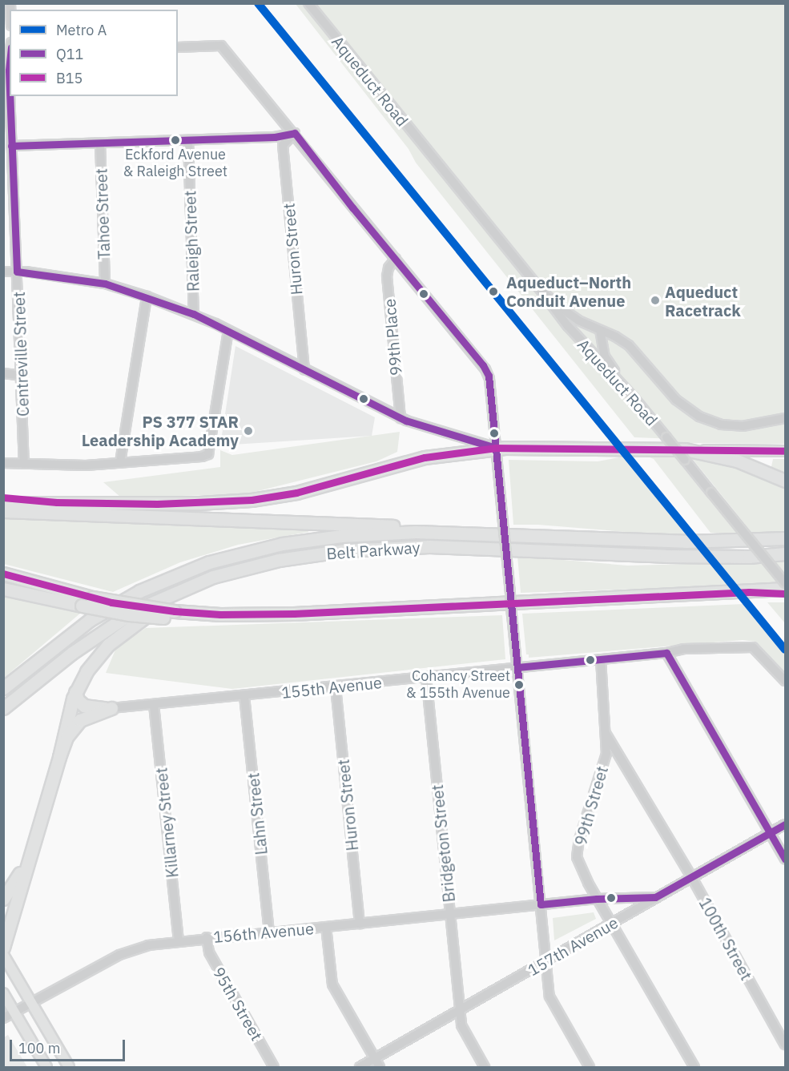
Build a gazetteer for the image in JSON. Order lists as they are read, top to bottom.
{
  "streets": {
    "highway": ["Belt Parkway"],
    "street": [
      "Aqueduct Road",
      "Tahoe Street",
      "Raleigh Street",
      "Huron Street",
      "99th Place",
      "Centreville Street",
      "155th Avenue",
      "99th Street",
      "Lahn Street",
      "Killarney Street",
      "Bridgeton Street",
      "156th Avenue",
      "100th Street",
      "157th Avenue",
      "95th Street"
    ]
  },
  "crossings": [
    ["Huron Street", "155th Avenue"],
    ["Huron Street", "156th Avenue"],
    ["155th Avenue", "99th Street"],
    ["155th Avenue", "Lahn Street"],
    ["155th Avenue", "Killarney Street"],
    ["155th Avenue", "Bridgeton Street"],
    ["99th Street", "156th Avenue"],
    ["99th Street", "100th Street"],
    ["99th Street", "157th Avenue"],
    ["Lahn Street", "156th Avenue"],
    ["Killarney Street", "156th Avenue"],
    ["Bridgeton Street", "156th Avenue"],
    ["Bridgeton Street", "157th Avenue"],
    ["156th Avenue", "157th Avenue"],
    ["156th Avenue", "95th Street"],
    ["100th Street", "157th Avenue"]
  ],
  "places": [
    "Eckford Avenue & Raleigh Street",
    "Aqueduct–North Conduit Avenue",
    "Aqueduct Racetrack",
    "PS 377 STAR Leadership Academy",
    "Cohancy Street & 155th Avenue"
  ],
  "lines": ["metro line A", "transit line Q11", "transit line B15"],
  "legend": ["Metro A", "Q11", "B15"],
  "scale_bar": "100 m"
}
